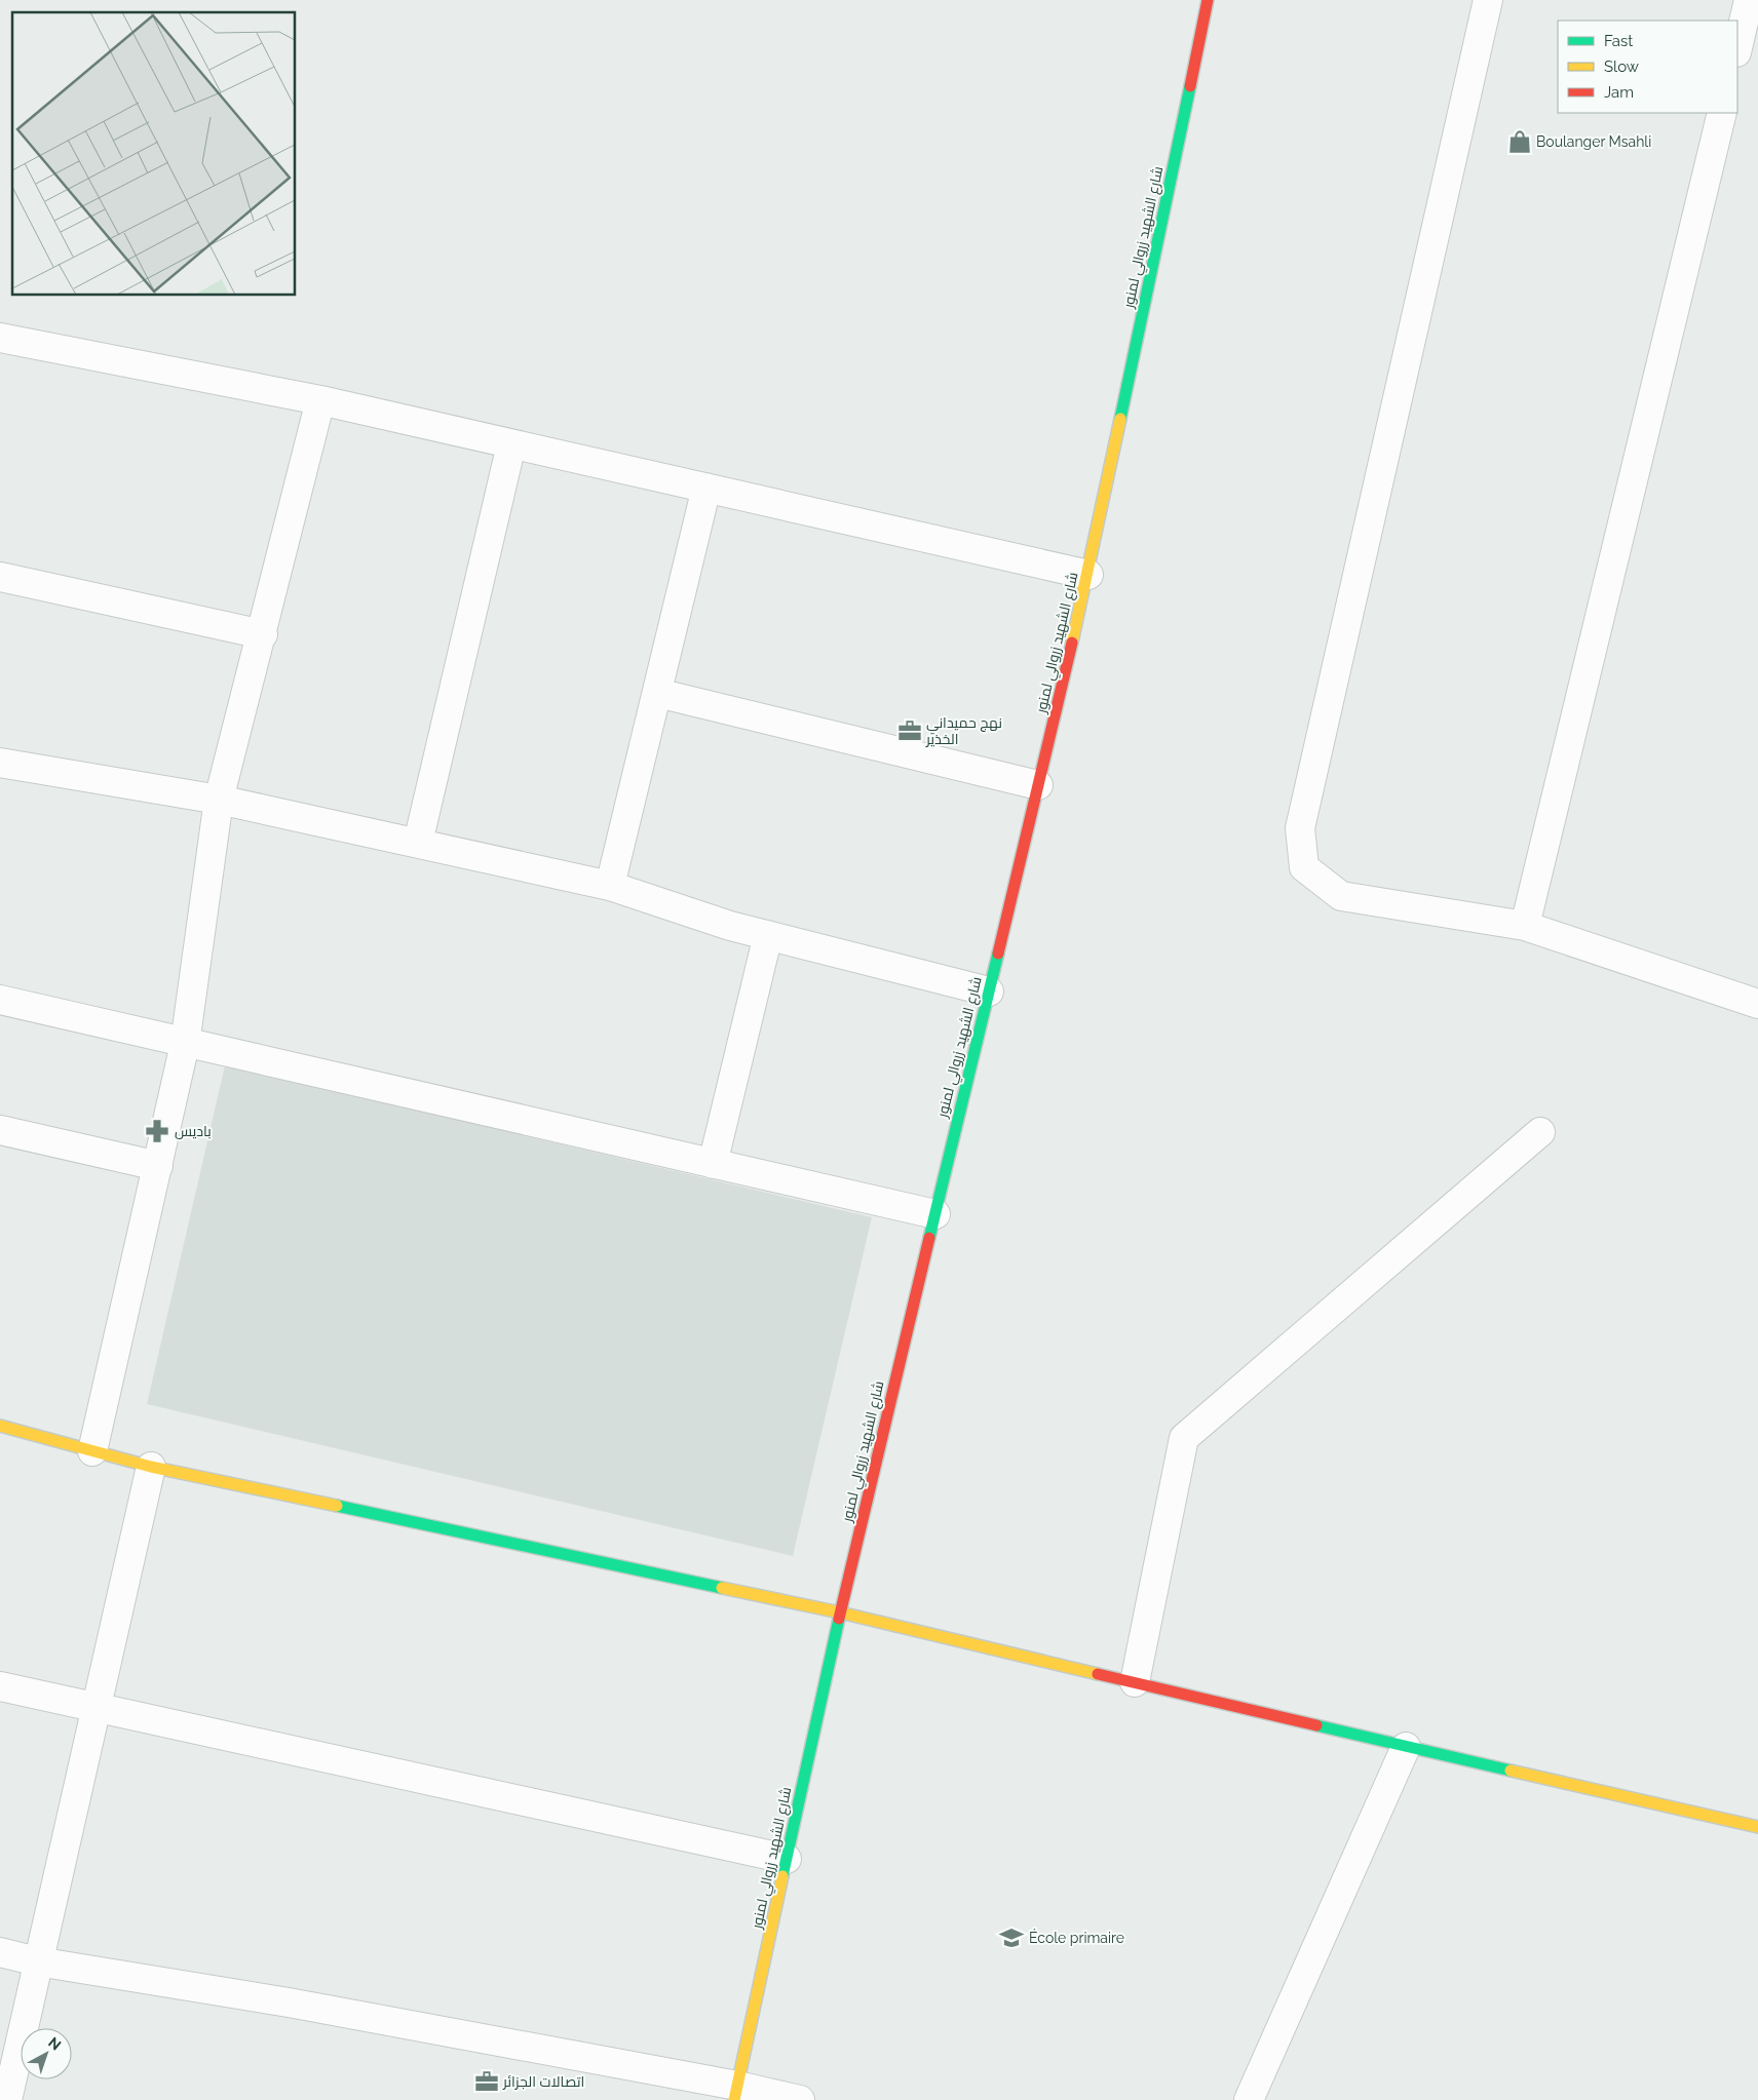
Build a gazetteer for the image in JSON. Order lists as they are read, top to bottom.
{
  "streets": {
    "street": ["شارع الشهيد زروالي لمنور"]
  },
  "places": {
    "shop": ["Boulanger Msahli"],
    "office": ["نهج حميداني الخذير", "اتصالات الجزائر"],
    "pharmacy": ["باديس"],
    "school or university": ["École primaire"]
  },
  "legend": ["Fast", "Slow", "Jam"],
  "north": "top right"
}
